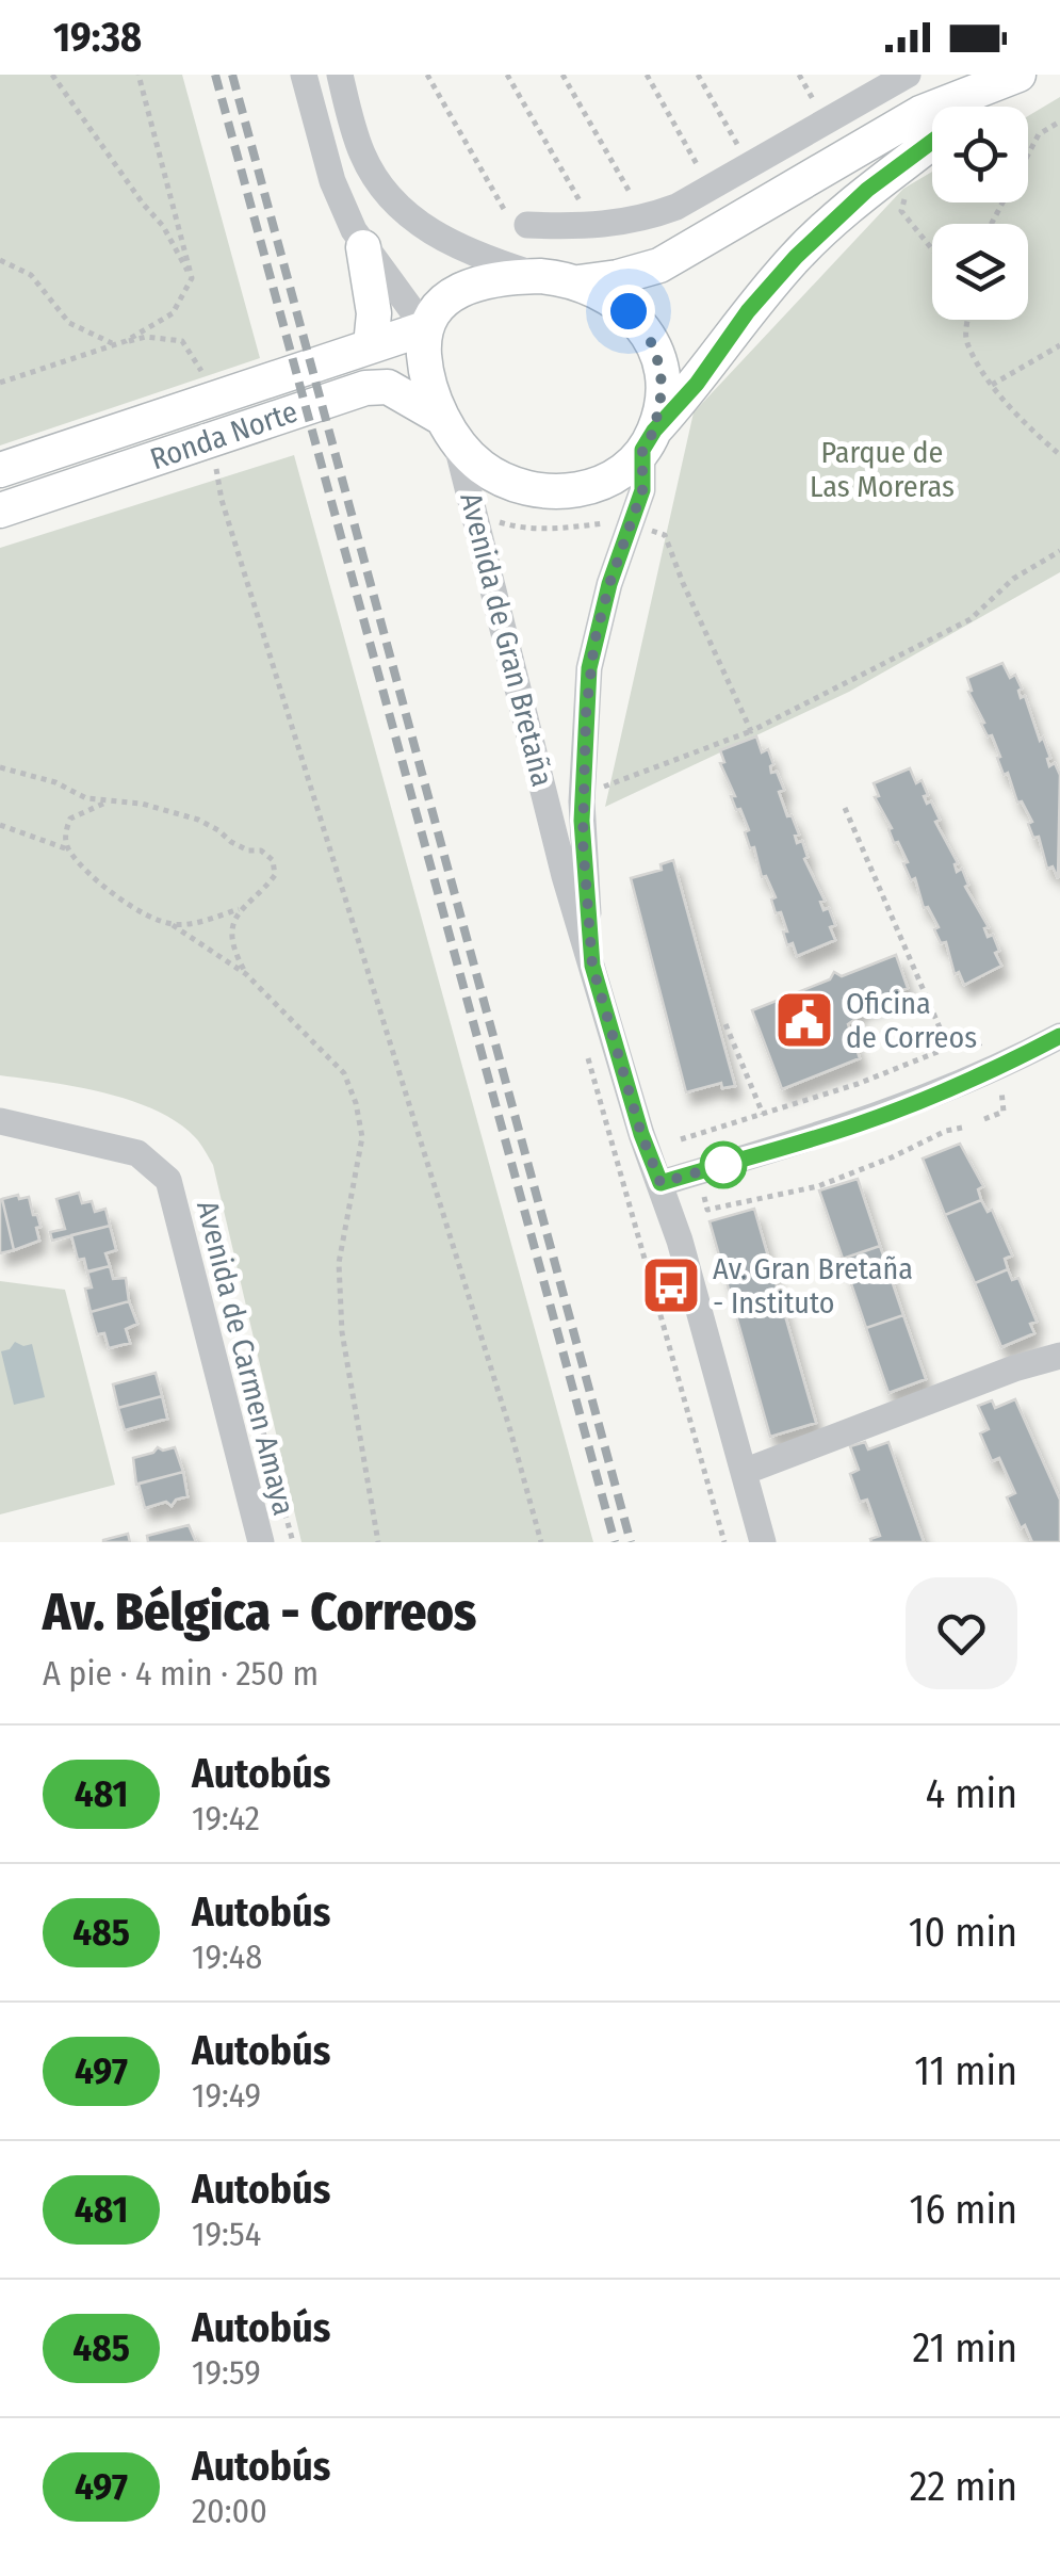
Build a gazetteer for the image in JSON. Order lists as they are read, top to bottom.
{
  "streets": {
    "main road": ["Ronda Norte"],
    "street": ["Avenida de Gran Bretaña", "Avenida de Carmen Amaya"]
  },
  "crossings": [
    ["Ronda Norte", "Avenida de Gran Bretaña"]
  ],
  "parks": ["Parque de Las Moreras"],
  "places": {
    "public building": ["Oficina de Correos"],
    "bus stop": ["Av. Gran Bretaña - Instituto"]
  },
  "lines": ["bus line 481"],
  "page": {
    "status": "19:38",
    "heading": ["Av. Bélgica - Correos", "A pie · 4 min · 250 m"],
    "list": [
      {
        "mark": "481",
        "name": "Autobús",
        "note": "19:42",
        "value": "4 min"
      },
      {
        "mark": "485",
        "name": "Autobús",
        "note": "19:48",
        "value": "10 min"
      },
      {
        "mark": "497",
        "name": "Autobús",
        "note": "19:49",
        "value": "11 min"
      },
      {
        "mark": "481",
        "name": "Autobús",
        "note": "19:54",
        "value": "16 min"
      },
      {
        "mark": "485",
        "name": "Autobús",
        "note": "19:59",
        "value": "21 min"
      },
      {
        "mark": "497",
        "name": "Autobús",
        "note": "20:00",
        "value": "22 min"
      }
    ]
  }
}
